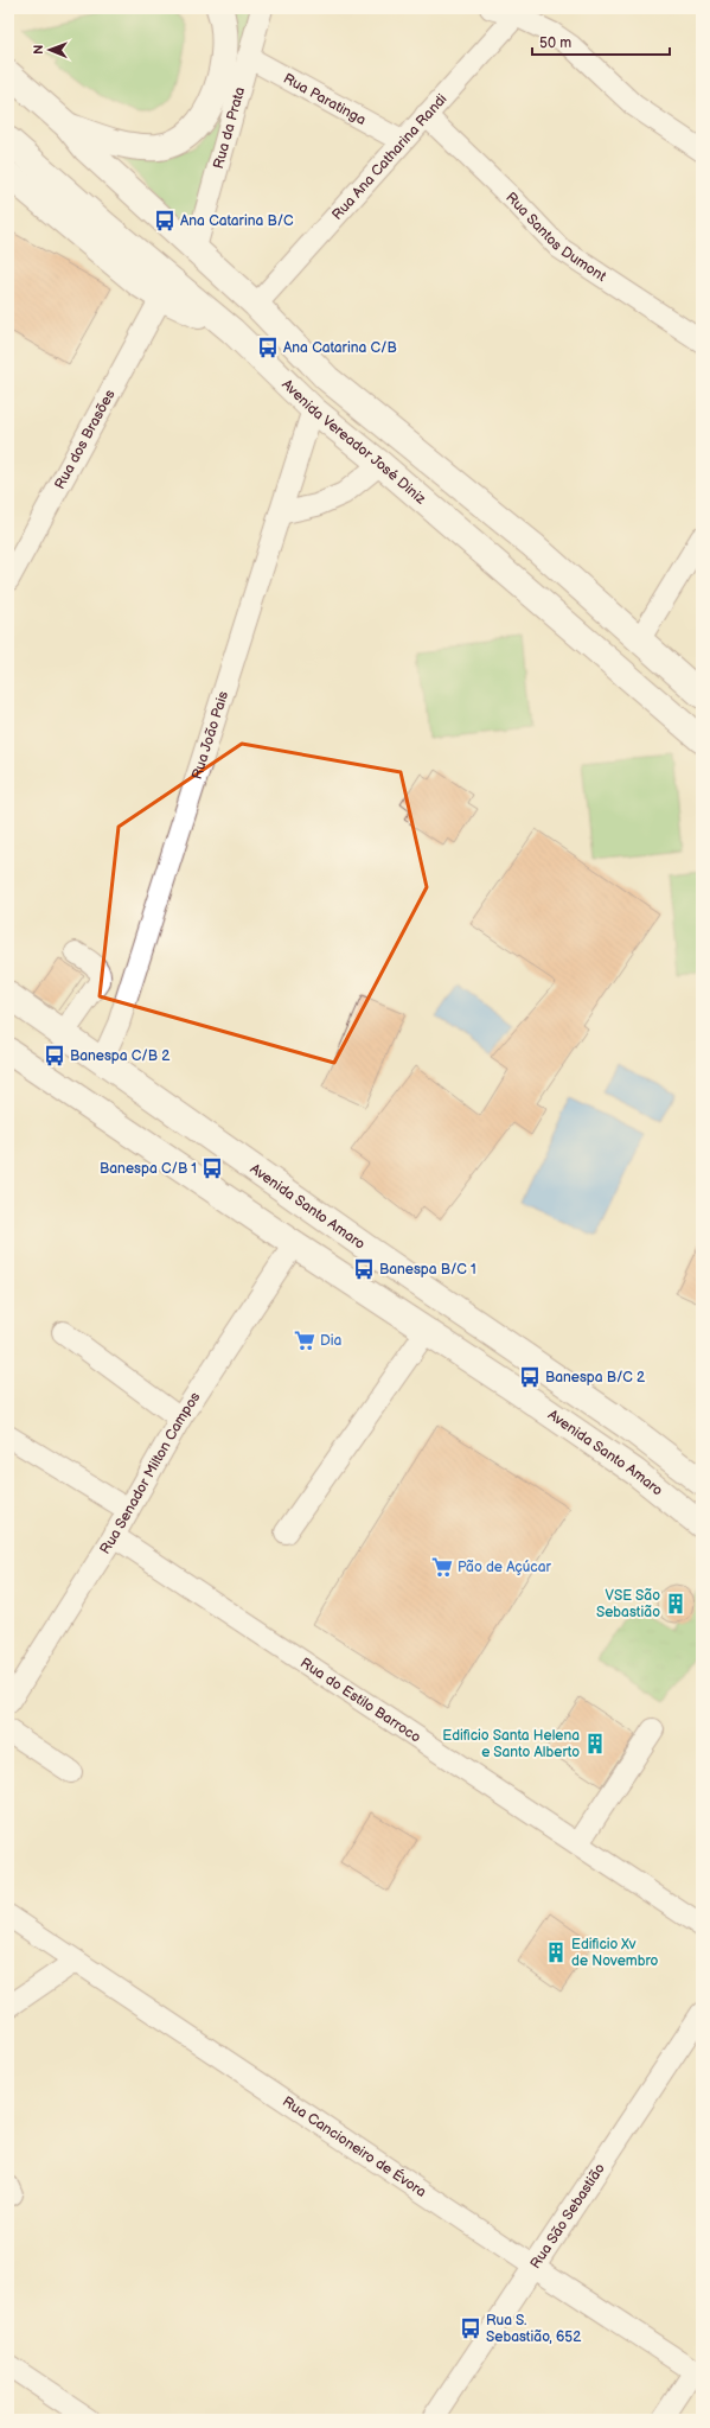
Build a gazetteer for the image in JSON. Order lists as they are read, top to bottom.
{
  "streets": {
    "main road": ["Avenida Vereador José Diniz", "Avenida Santo Amaro"],
    "street": [
      "Rua Paratinga",
      "Rua da Prata",
      "Rua Ana Catharina Randi",
      "Rua Santos Dumont",
      "Rua dos Brasões",
      "Rua João Pais",
      "Rua Senador Milton Campos",
      "Rua do Estilo Barroco",
      "Rua Cancioneiro de Évora",
      "Rua São Sebastião"
    ]
  },
  "crossings": [
    ["Rua Paratinga", "Rua da Prata"],
    ["Rua Paratinga", "Rua Ana Catharina Randi"],
    ["Rua da Prata", "Avenida Vereador José Diniz"],
    ["Rua Ana Catharina Randi", "Rua Santos Dumont"],
    ["Rua Ana Catharina Randi", "Avenida Vereador José Diniz"],
    ["Avenida Vereador José Diniz", "Rua João Pais"],
    ["Rua João Pais", "Avenida Santo Amaro"],
    ["Avenida Santo Amaro", "Rua Senador Milton Campos"],
    ["Rua Senador Milton Campos", "Rua do Estilo Barroco"],
    ["Rua Cancioneiro de Évora", "Rua São Sebastião"]
  ],
  "places": {
    "bus stop": [
      "Ana Catarina B/C",
      "Ana Catarina C/B",
      "Banespa C/B 2",
      "Banespa C/B 1",
      "Banespa B/C 1",
      "Banespa B/C 2",
      "Rua S. Sebastião, 652"
    ],
    "supermarket": ["Dia", "Pão de Açúcar"],
    "building": ["VSE São Sebastião", "Edificio Santa Helena e Santo Alberto", "Edificio Xv de Novembro"]
  },
  "scale_bar": "50 m",
  "north": "left"
}
